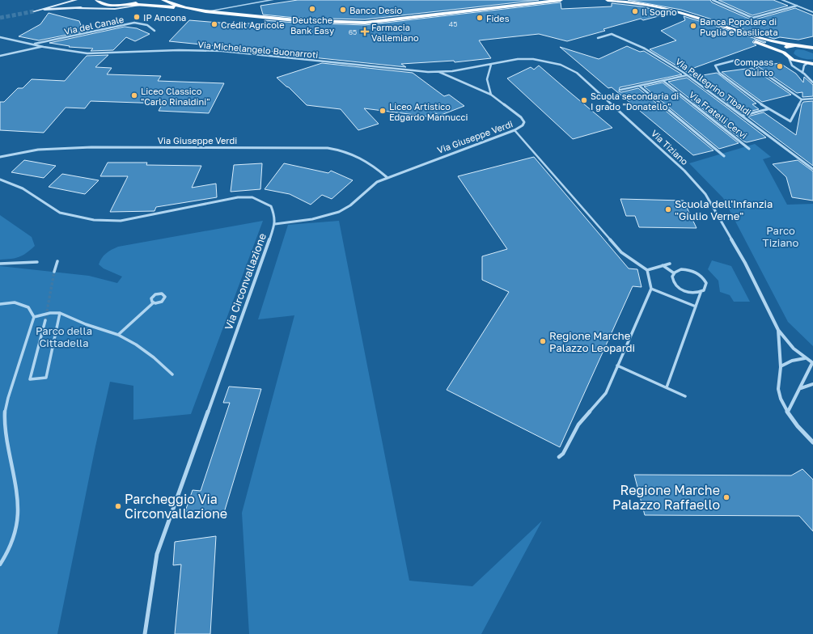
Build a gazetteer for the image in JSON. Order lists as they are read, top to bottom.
{
  "streets": {
    "street": [
      "Via del Canale",
      "Via Michelangelo Buonarroti",
      "Via Pellegrino Tibaldi",
      "Via Fratelli Cervi",
      "Via Giuseppe Verdi",
      "Via Tiziano",
      "Via Circonvallazione"
    ]
  },
  "crossings": [
    ["Via del Canale", "Via Michelangelo Buonarroti"],
    ["Via Michelangelo Buonarroti", "Via Giuseppe Verdi"],
    ["Via Michelangelo Buonarroti", "Via Tiziano"],
    ["Via Pellegrino Tibaldi", "Via Fratelli Cervi"],
    ["Via Giuseppe Verdi", "Via Tiziano"],
    ["Via Giuseppe Verdi", "Via Circonvallazione"]
  ],
  "parks": ["Parco Tiziano", "Parco della Cittadella"],
  "places": {
    "other": [
      "Deutsche Bank Easy",
      "Banco Desio",
      "Il Sogno",
      "IP Ancona",
      "Fides",
      "Crédit Agricole",
      "Banca Popolare di Puglia e Basilicata",
      "Compass Quinto",
      "Liceo Classico \"Carlo Rinaldini\"",
      "Scuola secondaria di I grado \"Donatello\"",
      "Liceo Artistico Edgardo Mannucci",
      "Scuola dell'Infanzia \"Giulio Verne\"",
      "Regione Marche Palazzo Leopardi",
      "Regione Marche Palazzo Raffaello",
      "Parcheggio Via Circonvallazione"
    ],
    "health": ["Farmacia Vallemiano"]
  },
  "house_numbers": ["45", "65"]
}
